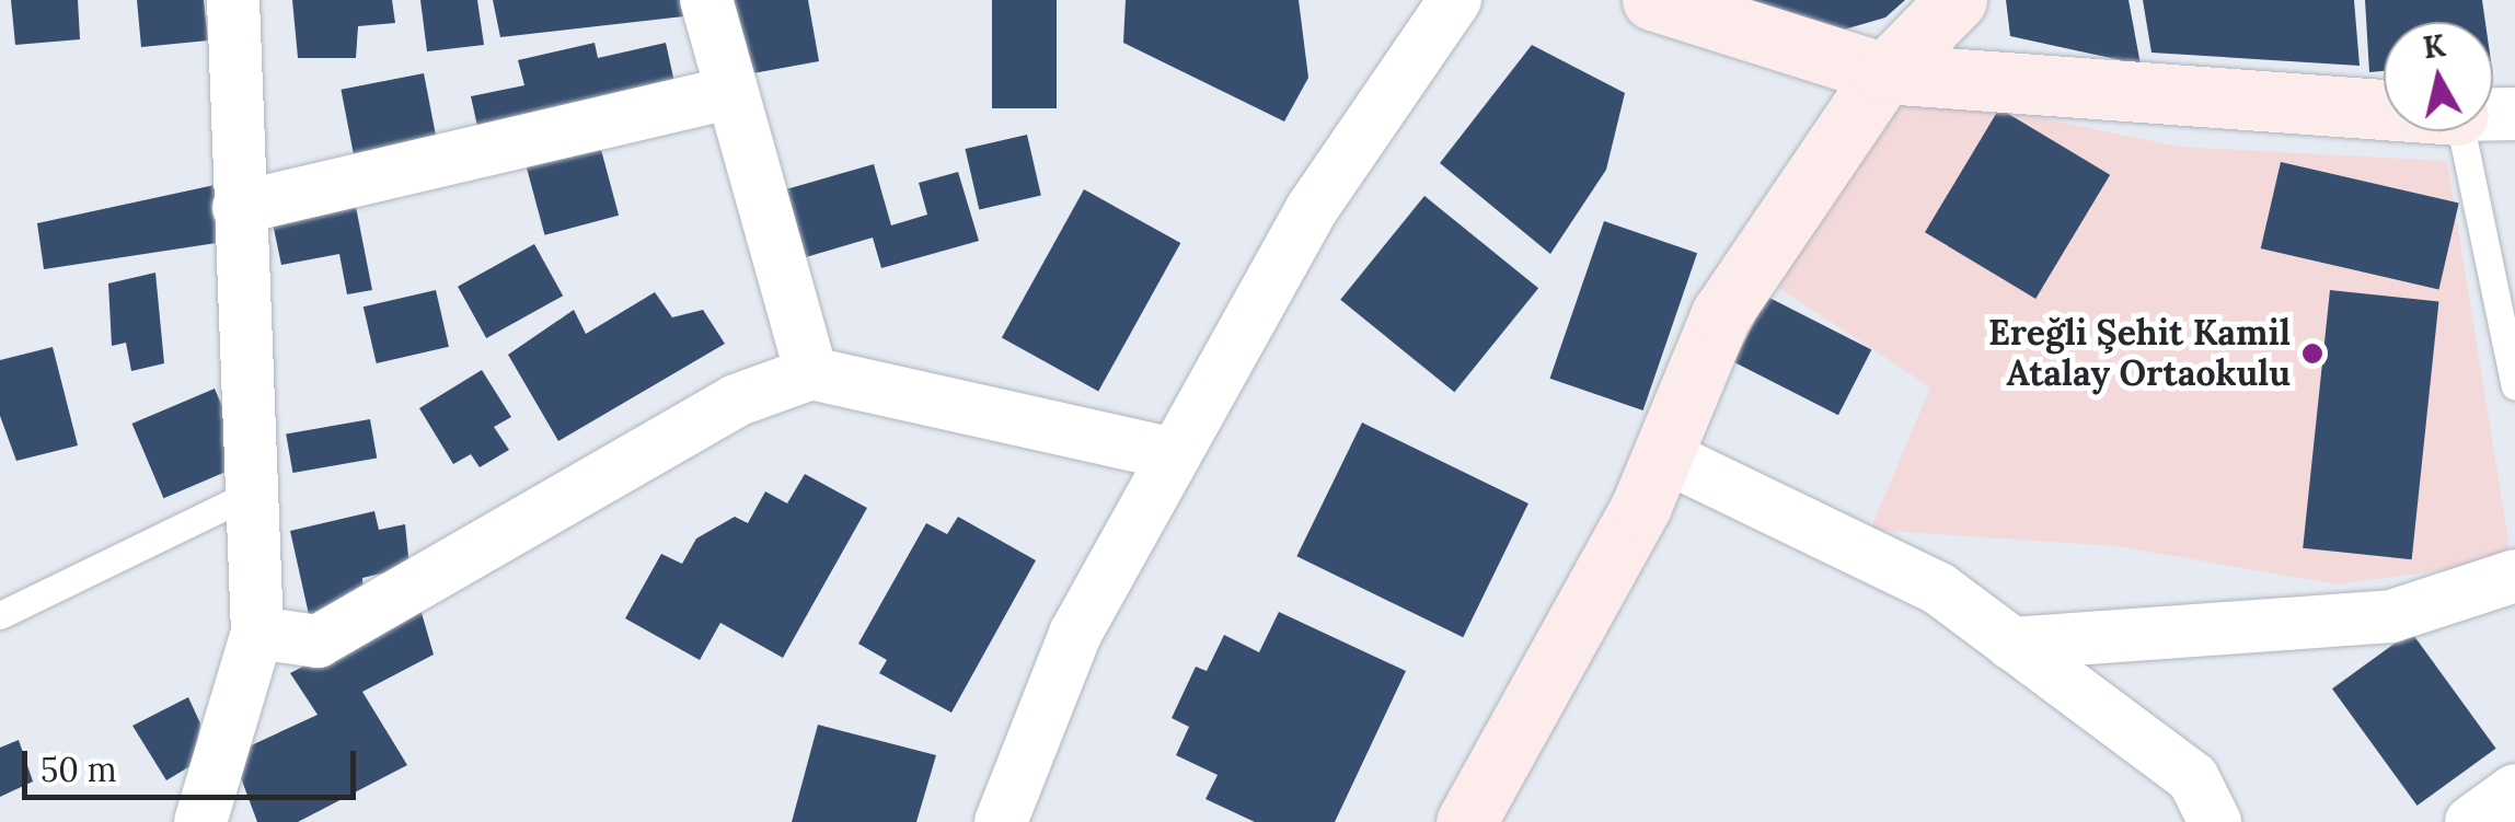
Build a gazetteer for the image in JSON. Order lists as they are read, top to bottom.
{
  "places": ["Ereğli Şehit Kamil Atalay Ortaokulu"],
  "scale_bar": "50 m",
  "north": "top"
}
